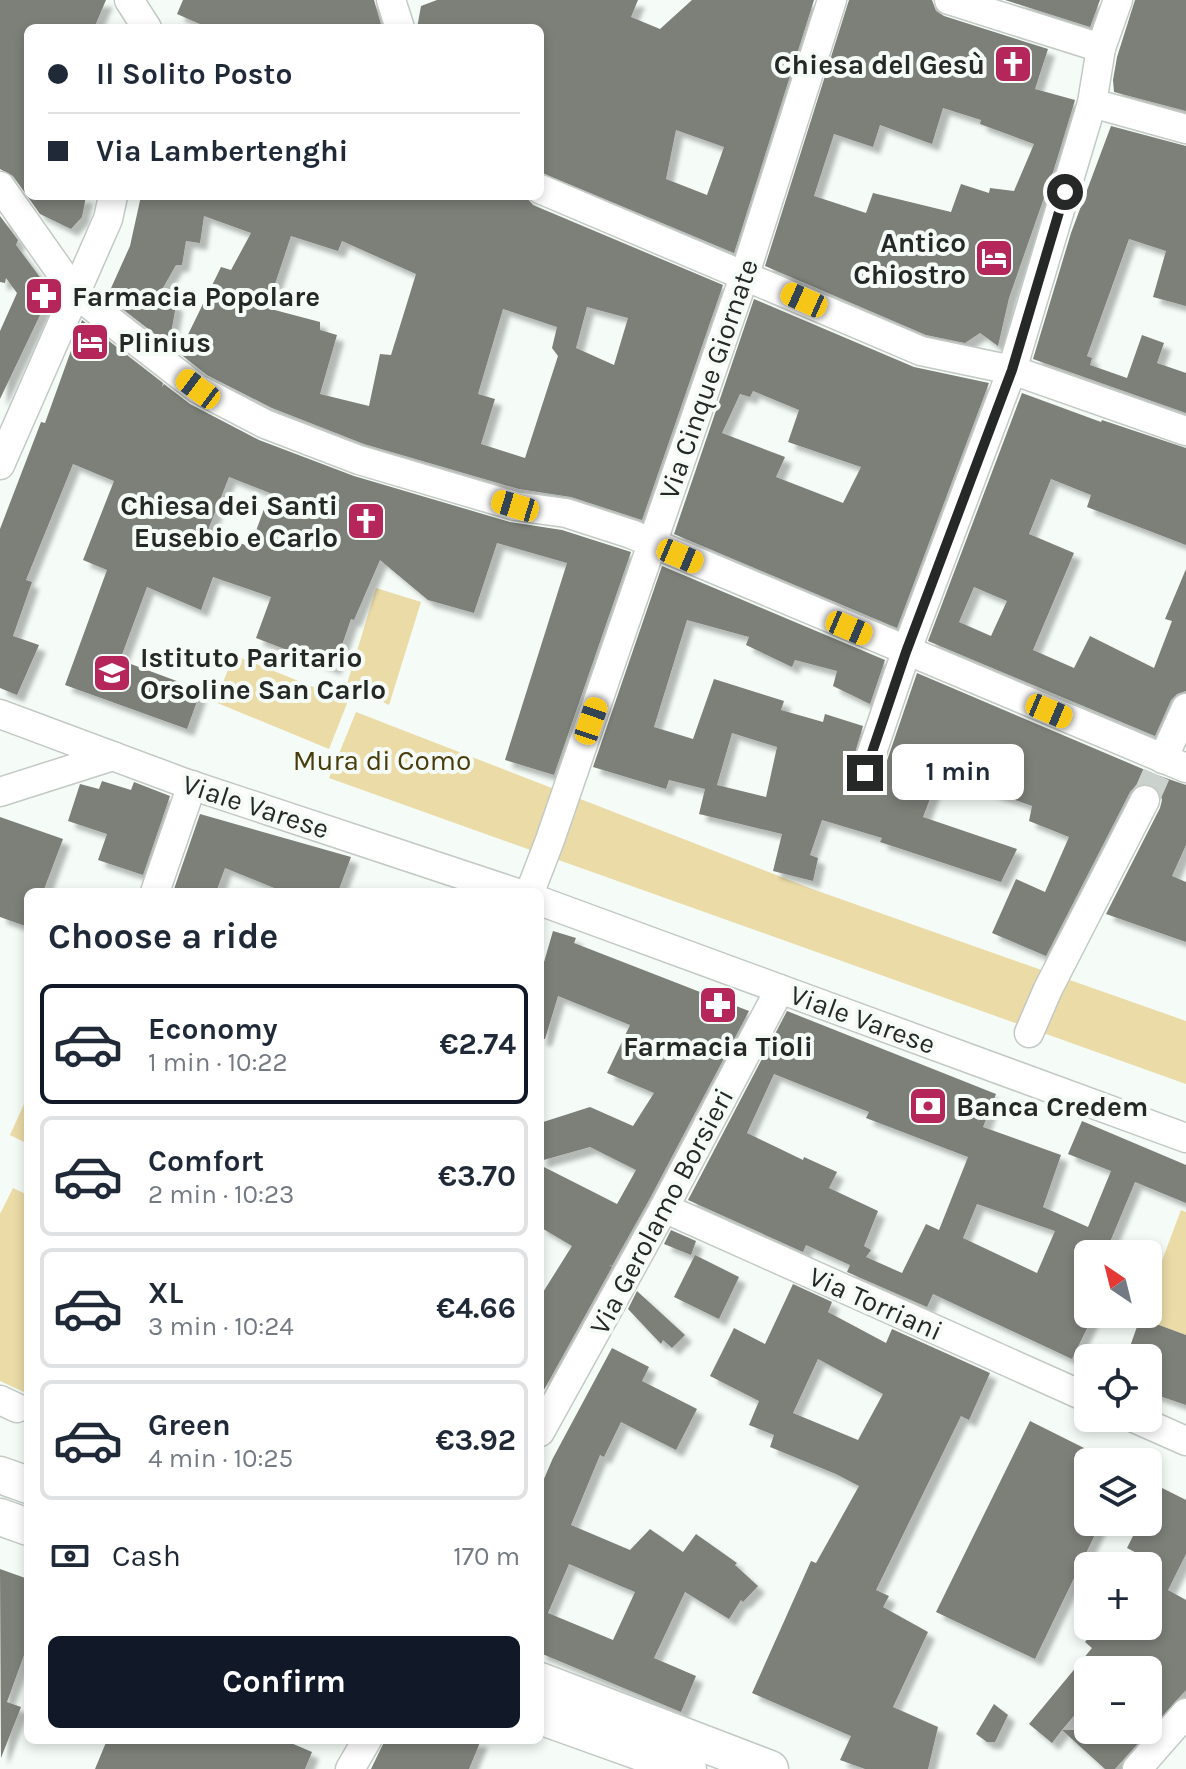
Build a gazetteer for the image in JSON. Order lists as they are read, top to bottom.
{
  "streets": {
    "street": [
      "Via Cinque Giornate",
      "Viale Varese",
      "Via Gerolamo Borsieri",
      "Via Torriani"
    ]
  },
  "crossings": [
    ["Viale Varese", "Via Gerolamo Borsieri"],
    ["Via Gerolamo Borsieri", "Via Torriani"]
  ],
  "parks": ["Mura di Como"],
  "places": {
    "church": ["Chiesa del Gesù", "Chiesa dei Santi Eusebio e Carlo"],
    "hotel": ["Antico Chiostro", "Plinius"],
    "pharmacy": ["Farmacia Popolare", "Farmacia Tioli"],
    "school or university": ["Istituto Paritario Orsoline San Carlo"],
    "bank": ["Banca Credem"]
  },
  "north": "top left",
  "page": {
    "banner": ["Il Solito Posto", "Via Lambertenghi"],
    "bubble": "1 min",
    "heading": "Choose a ride",
    "list": [
      {
        "name": "Economy",
        "note": "1 min · 10:22",
        "value": "€2.74"
      },
      {
        "name": "Comfort",
        "note": "2 min · 10:23",
        "value": "€3.70"
      },
      {
        "name": "XL",
        "note": "3 min · 10:24",
        "value": "€4.66"
      },
      {
        "name": "Green",
        "note": "4 min · 10:25",
        "value": "€3.92"
      }
    ],
    "map_buttons": ["+", "−"],
    "pay": ["Cash", "170 m"],
    "buttons": "Confirm"
  }
}
